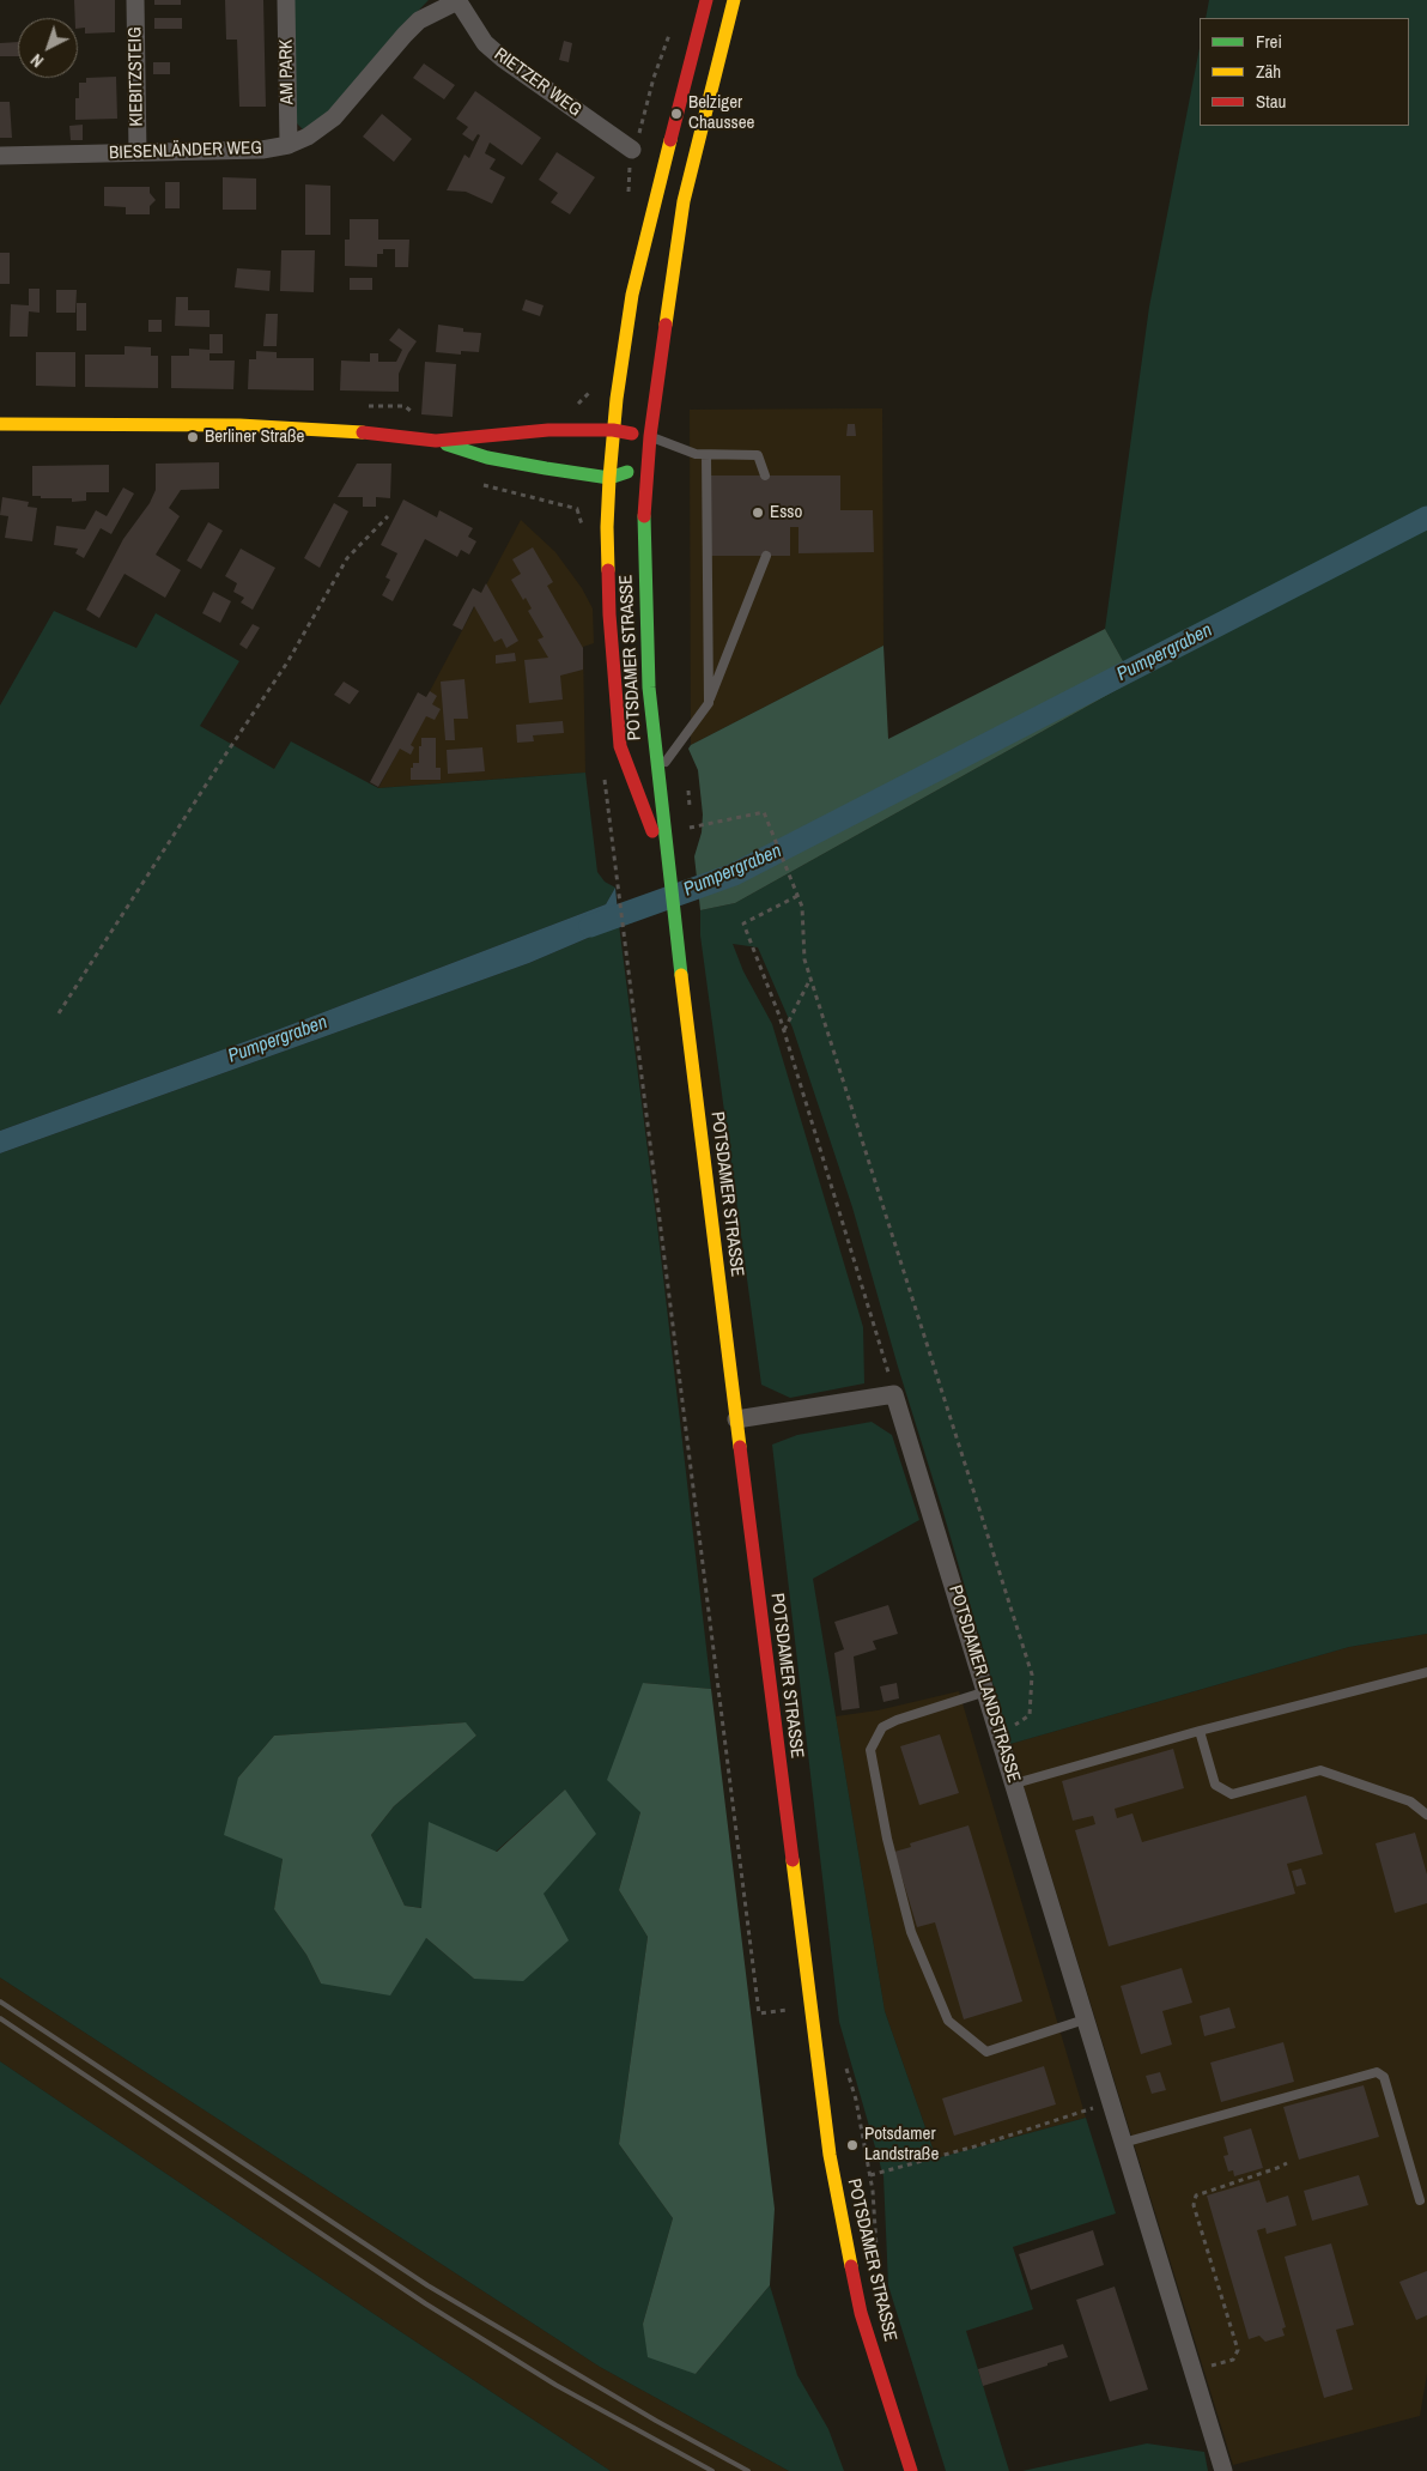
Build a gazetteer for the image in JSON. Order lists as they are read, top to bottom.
{
  "streets": {
    "main road": ["POTSDAMER STRASSE"],
    "street": [
      "AM PARK",
      "KIEBITZSTEIG",
      "RIETZER WEG",
      "BIESENLÄNDER WEG",
      "POTSDAMER LANDSTRASSE"
    ]
  },
  "crossings": [
    ["AM PARK", "BIESENLÄNDER WEG"],
    ["KIEBITZSTEIG", "BIESENLÄNDER WEG"],
    ["RIETZER WEG", "BIESENLÄNDER WEG"]
  ],
  "water": ["Pumpergraben"],
  "places": [
    "Belziger Chaussee",
    "Berliner Straße",
    "Esso",
    "Potsdamer Landstraße"
  ],
  "legend": ["Frei", "Zäh", "Stau"],
  "north": "bottom left"
}
